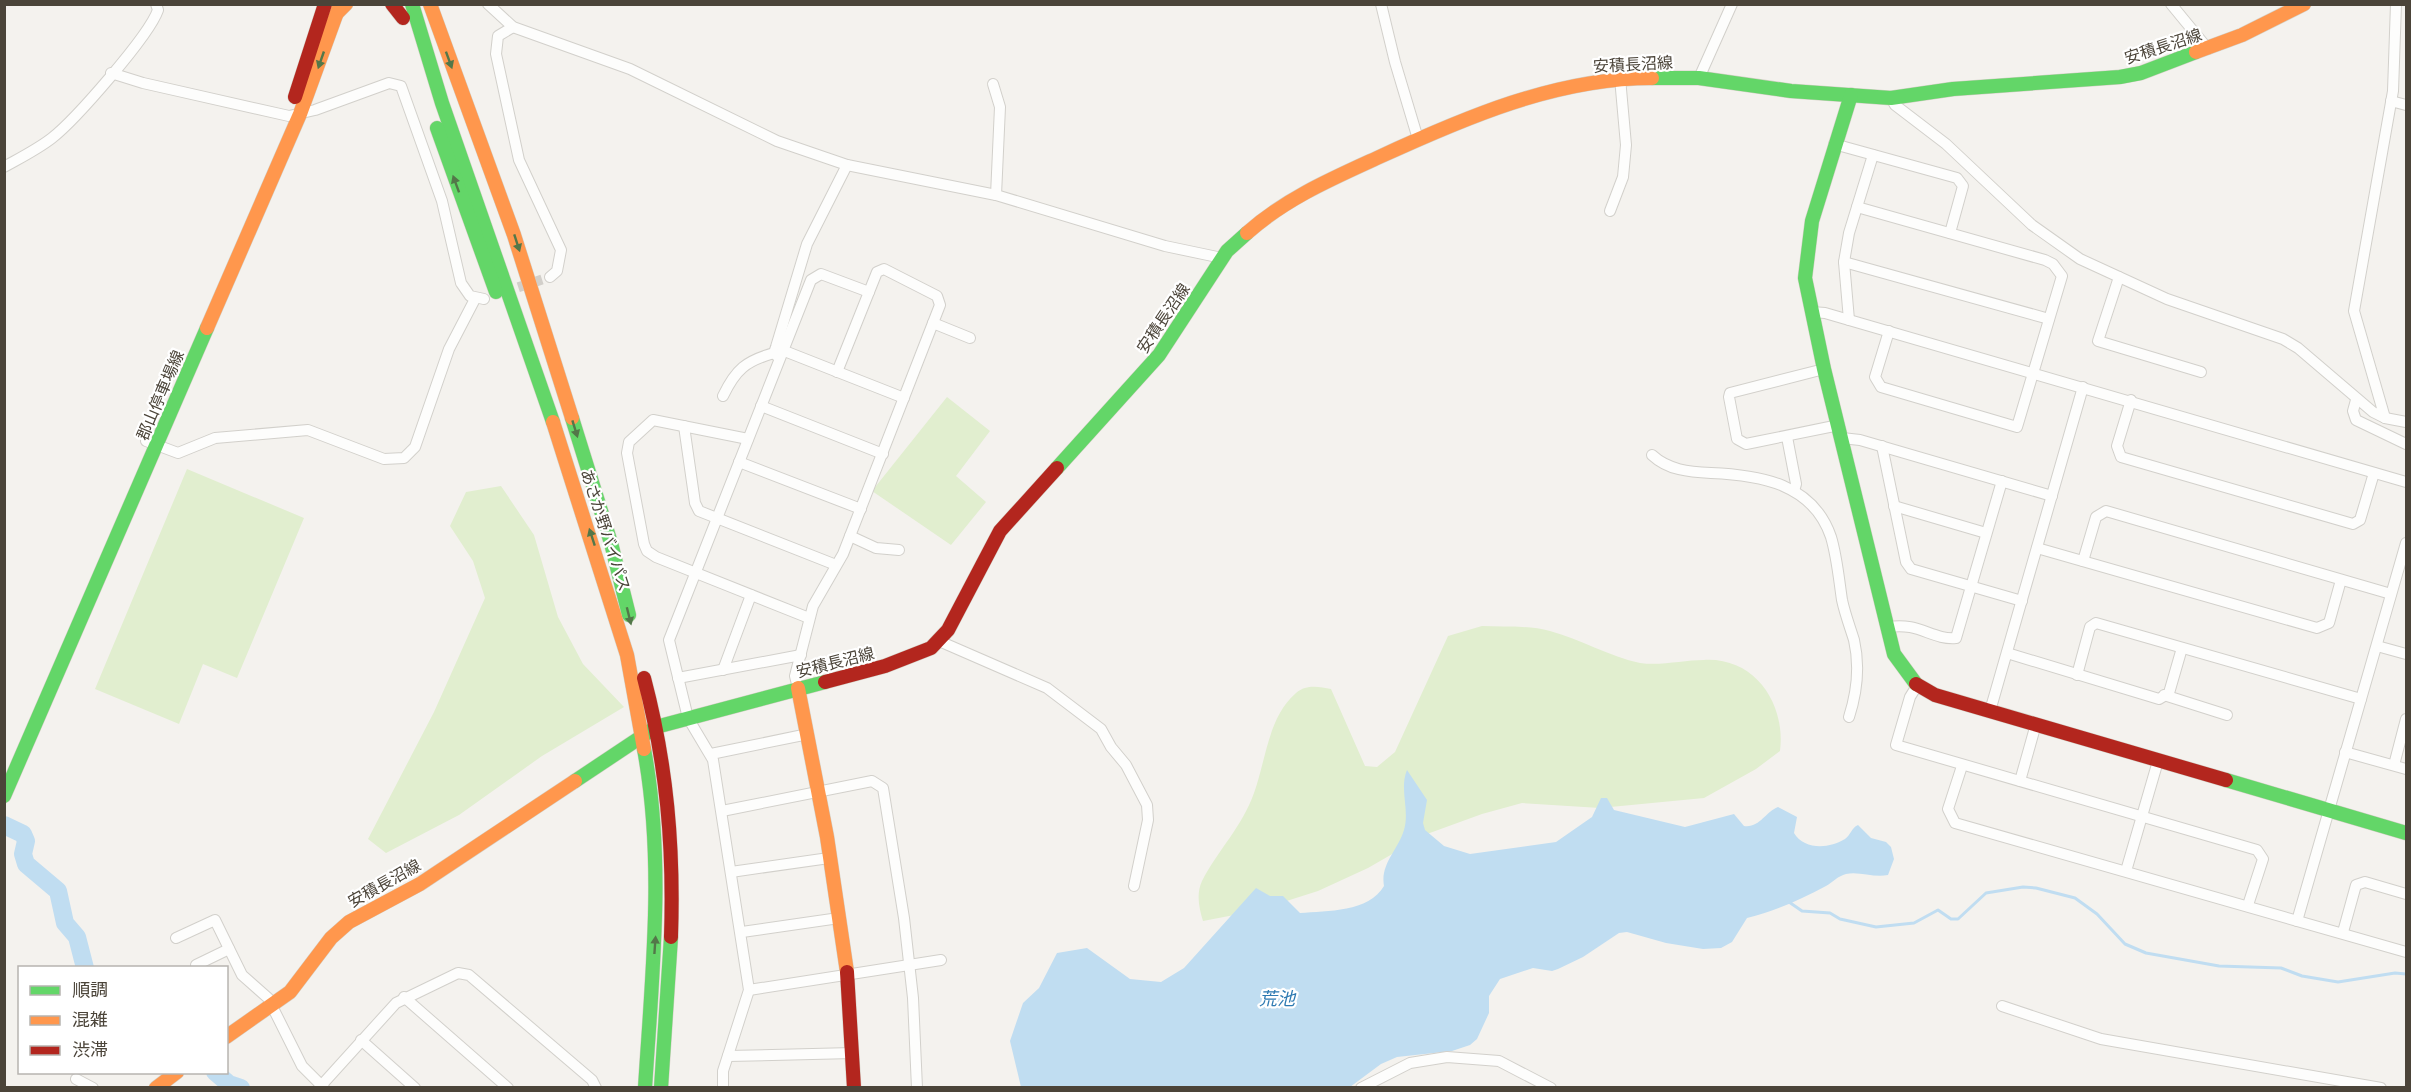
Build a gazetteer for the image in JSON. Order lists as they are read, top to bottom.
{
  "streets": {
    "main road": ["安積長沼線", "郡山停車場線", "あさか野バイパス"]
  },
  "crossings": [
    ["安積長沼線", "あさか野バイパス"]
  ],
  "water": ["荒池"],
  "legend": ["順調", "混雑", "渋滞"]
}
